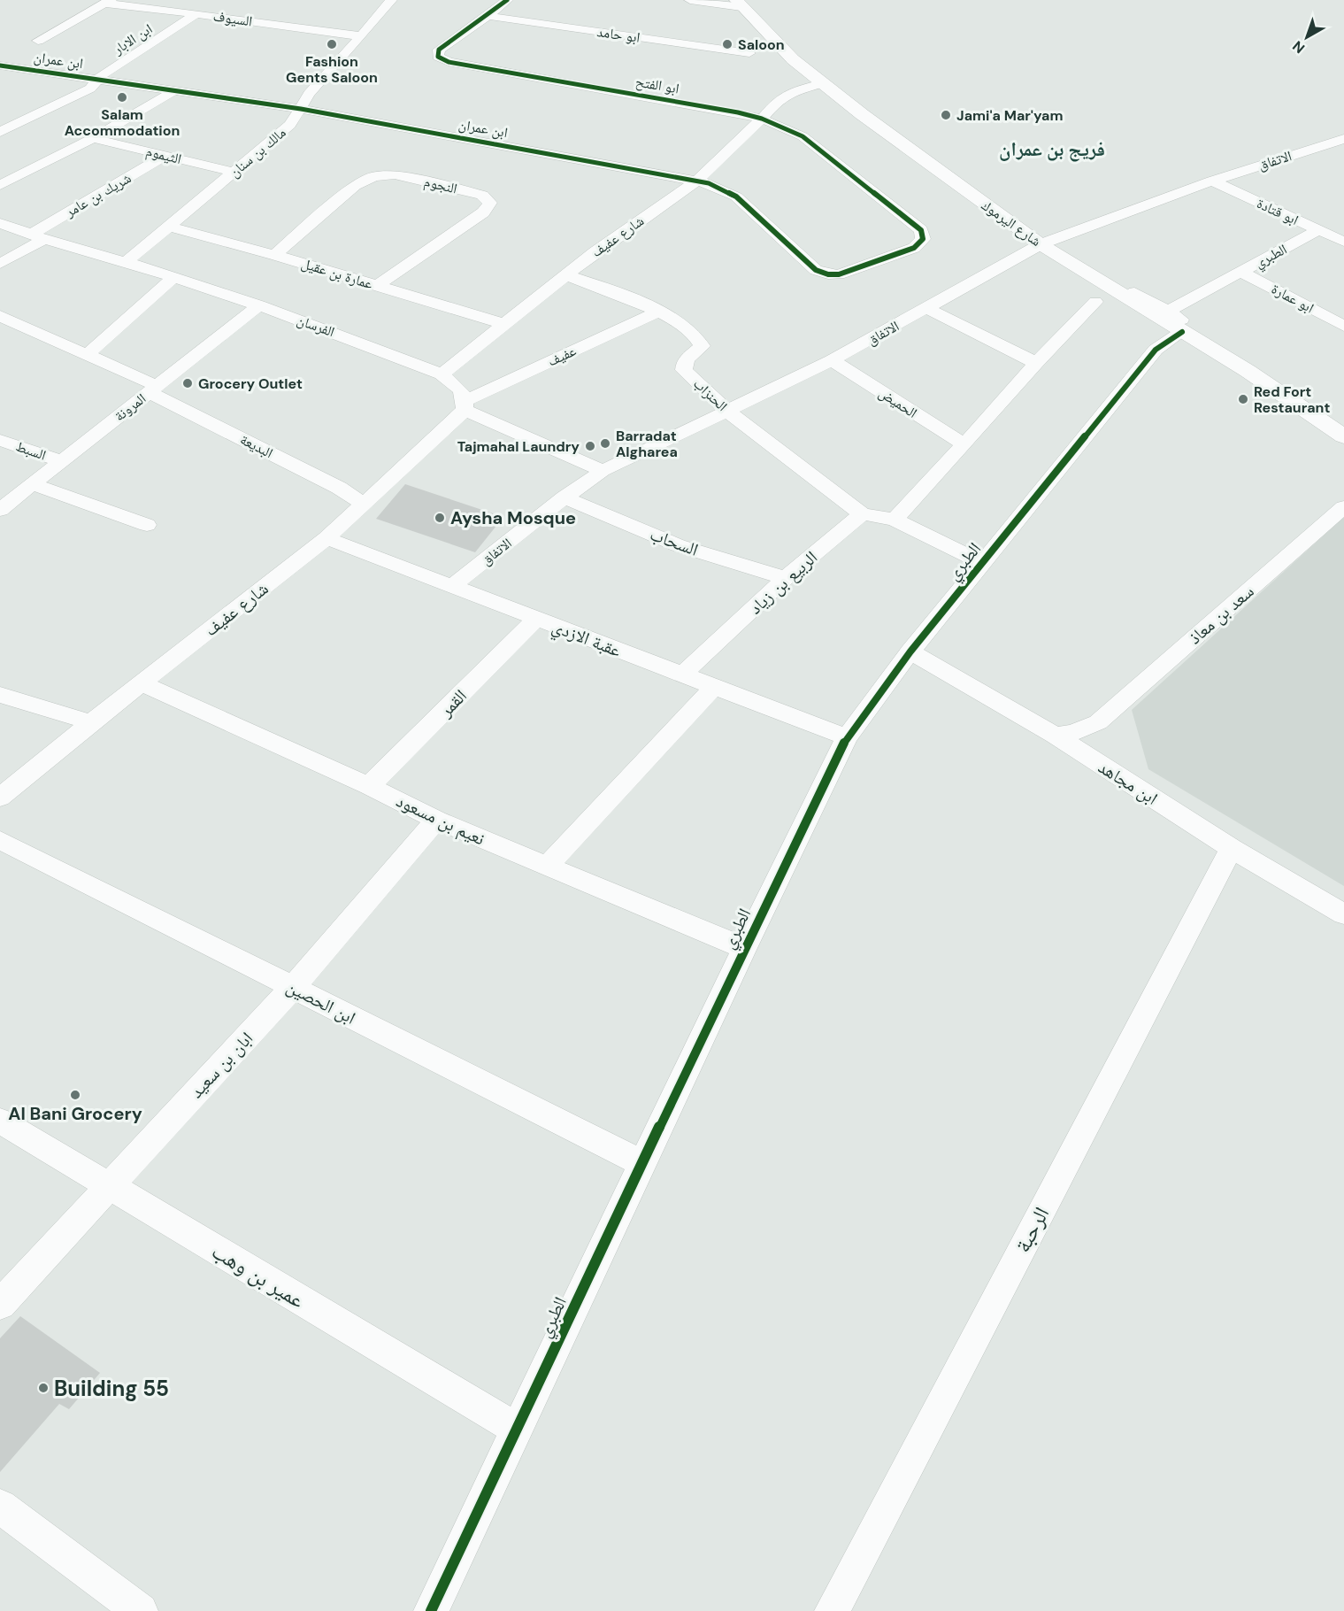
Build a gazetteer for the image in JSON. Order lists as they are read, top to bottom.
{
  "streets": {
    "street": [
      "السيوف",
      "ابو حامد",
      "ابن الابار",
      "ابن عمران",
      "ابو الفتح",
      "مالك بن سنان",
      "الثيموم",
      "الاتفاق",
      "النجوم",
      "شريك بن عامر",
      "ابو قتادة",
      "شارع اليرموك",
      "شارع عفيف",
      "الطبري",
      "عمارة بن عقيل",
      "ابو عمارة",
      "الفرسان",
      "عفيف",
      "الحنزاب",
      "الحميض",
      "المرونة",
      "البديعة",
      "السبط",
      "السحاب",
      "الربيع بن زياد",
      "سعد بن معاذ",
      "عقبة الازدي",
      "القمر",
      "ابن مجاهد",
      "نعيم بن مسعود",
      "ابن الحصين",
      "ابان بن سعيد",
      "الرحبة",
      "عمير بن وهب"
    ]
  },
  "crossings": [
    ["السيوف", "ابن الابار"],
    ["السيوف", "مالك بن سنان"],
    ["ابو حامد", "ابو الفتح"],
    ["ابن الابار", "ابن عمران"],
    ["ابن عمران", "ابو الفتح"],
    ["ابن عمران", "مالك بن سنان"],
    ["ابن عمران", "شارع عفيف"],
    ["ابو الفتح", "شارع عفيف"],
    ["مالك بن سنان", "الثيموم"],
    ["مالك بن سنان", "عمارة بن عقيل"],
    ["مالك بن سنان", "الفرسان"],
    ["الثيموم", "شريك بن عامر"],
    ["الاتفاق", "ابو قتادة"],
    ["الاتفاق", "شارع اليرموك"],
    ["الاتفاق", "الفرسان"],
    ["الاتفاق", "الحنزاب"],
    ["الاتفاق", "الحميض"],
    ["الاتفاق", "السحاب"],
    ["الاتفاق", "عقبة الازدي"],
    ["النجوم", "عمارة بن عقيل"],
    ["شريك بن عامر", "الفرسان"],
    ["ابو قتادة", "الطبري"],
    ["شارع اليرموك", "شارع عفيف"],
    ["شارع اليرموك", "الطبري"],
    ["شارع عفيف", "عمارة بن عقيل"],
    ["شارع عفيف", "الفرسان"],
    ["شارع عفيف", "عفيف"],
    ["شارع عفيف", "الحنزاب"],
    ["شارع عفيف", "البديعة"],
    ["شارع عفيف", "عقبة الازدي"],
    ["شارع عفيف", "نعيم بن مسعود"],
    ["الطبري", "ابو عمارة"],
    ["الطبري", "عقبة الازدي"],
    ["الطبري", "ابن مجاهد"],
    ["الطبري", "نعيم بن مسعود"],
    ["الطبري", "ابن الحصين"],
    ["الطبري", "عمير بن وهب"],
    ["الفرسان", "عفيف"],
    ["الفرسان", "المرونة"],
    ["عفيف", "الحنزاب"],
    ["الحنزاب", "الربيع بن زياد"],
    ["المرونة", "البديعة"],
    ["المرونة", "السبط"],
    ["السحاب", "الربيع بن زياد"],
    ["الربيع بن زياد", "عقبة الازدي"],
    ["سعد بن معاذ", "ابن مجاهد"],
    ["عقبة الازدي", "القمر"],
    ["القمر", "نعيم بن مسعود"],
    ["ابن مجاهد", "الرحبة"],
    ["نعيم بن مسعود", "ابان بن سعيد"],
    ["ابن الحصين", "ابان بن سعيد"],
    ["ابان بن سعيد", "عمير بن وهب"]
  ],
  "districts": ["فريج بن عمران"],
  "places": [
    "Fashion Gents Saloon",
    "Saloon",
    "Salam Accommodation",
    "Jami'a Mar'yam",
    "Grocery Outlet",
    "Red Fort Restaurant",
    "Barradat Algharea",
    "Tajmahal Laundry",
    "Aysha Mosque",
    "Al Bani Grocery",
    "Building 55"
  ],
  "north": "bottom left"
}
